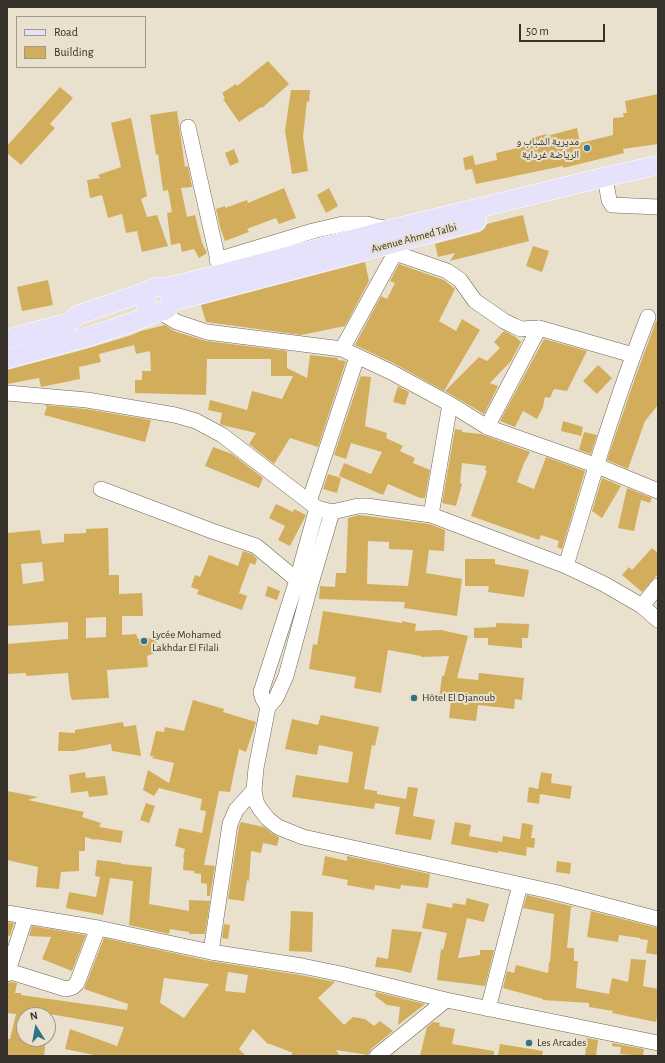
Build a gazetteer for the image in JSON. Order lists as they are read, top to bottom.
{
  "streets": {
    "main road": ["Avenue Ahmed Talbi"]
  },
  "places": [
    "مديرية الشباب و الرياضة غرداية",
    "Lycée Mohamed Lakhdar El Filali",
    "Hôtel El Djanoub",
    "Les Arcades"
  ],
  "legend": ["Road", "Building"],
  "scale_bar": "50 m",
  "north": "top"
}
